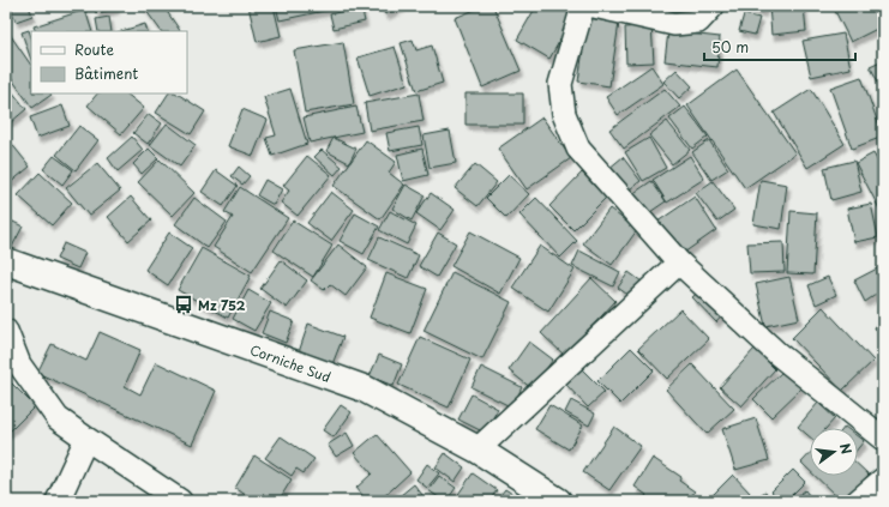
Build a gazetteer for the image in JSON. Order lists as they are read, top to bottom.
{
  "streets": {
    "main road": ["Corniche Sud"]
  },
  "places": {
    "bus stop": ["Mz 752"]
  },
  "legend": ["Route", "Bâtiment"],
  "scale_bar": "50 m",
  "north": "right"
}
